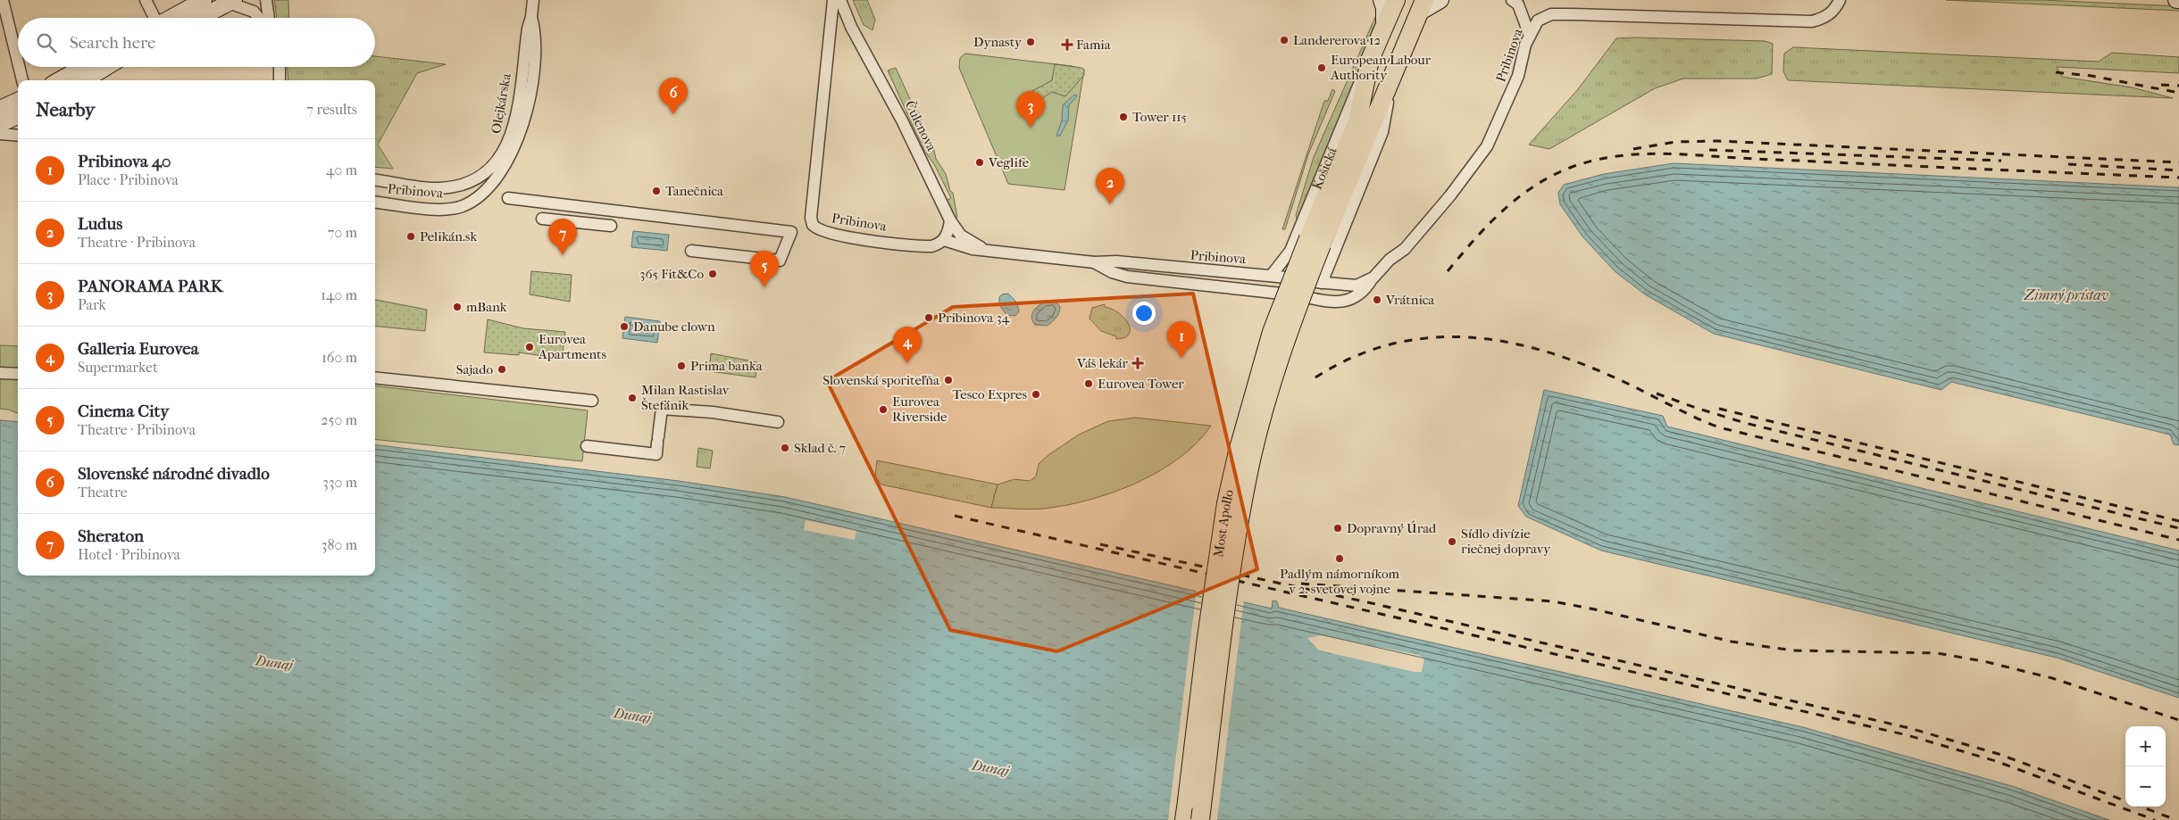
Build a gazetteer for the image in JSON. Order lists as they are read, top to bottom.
{
  "streets": {
    "main road": ["Košická", "Most Apollo"],
    "street": ["Pribinova", "Olejkárska", "Čulenova"]
  },
  "crossings": [
    ["Pribinova", "Olejkárska"],
    ["Pribinova", "Čulenova"],
    ["Pribinova", "Košická"],
    ["Košická", "Most Apollo"]
  ],
  "water": ["Zimný prístav", "Dunaj"],
  "places": {
    "other": [
      "Landererova 12",
      "Dynasty",
      "European Labour Authority",
      "Tower 115",
      "Veglife",
      "Tanečnica",
      "Pelikán.sk",
      "365 Fit&Co",
      "Vrátnica",
      "mBank",
      "Pribinova 34",
      "Danube clown",
      "Eurovea Apartments",
      "Prima banka",
      "Sajado",
      "Slovenská sporiteľňa",
      "Eurovea Tower",
      "Tesco Expres",
      "Milan Rastislav Štefánik",
      "Eurovea Riverside",
      "Sklad č. 7",
      "Dopravný Úrad",
      "Sídlo divízie riečnej dopravy",
      "Padlým námorníkom v 2. svetovej vojne"
    ],
    "health": ["Famia", "Váš lekár"]
  },
  "page": {
    "search": "Search here",
    "pins": [
      "6",
      "3",
      "2",
      "7",
      "5",
      "1",
      "4"
    ],
    "heading": ["Nearby", "7 results"],
    "list": [
      {
        "mark": "1",
        "name": "Pribinova 40",
        "note": "Place · Pribinova",
        "value": "40 m"
      },
      {
        "mark": "2",
        "name": "Ludus",
        "note": "Theatre · Pribinova",
        "value": "70 m"
      },
      {
        "mark": "3",
        "name": "PANORAMA PARK",
        "note": "Park",
        "value": "140 m"
      },
      {
        "mark": "4",
        "name": "Galleria Eurovea",
        "note": "Supermarket",
        "value": "160 m"
      },
      {
        "mark": "5",
        "name": "Cinema City",
        "note": "Theatre · Pribinova",
        "value": "250 m"
      },
      {
        "mark": "6",
        "name": "Slovenské národné divadlo",
        "note": "Theatre",
        "value": "330 m"
      },
      {
        "mark": "7",
        "name": "Sheraton",
        "note": "Hotel · Pribinova",
        "value": "380 m"
      }
    ],
    "map_buttons": ["+", "−"]
  }
}
